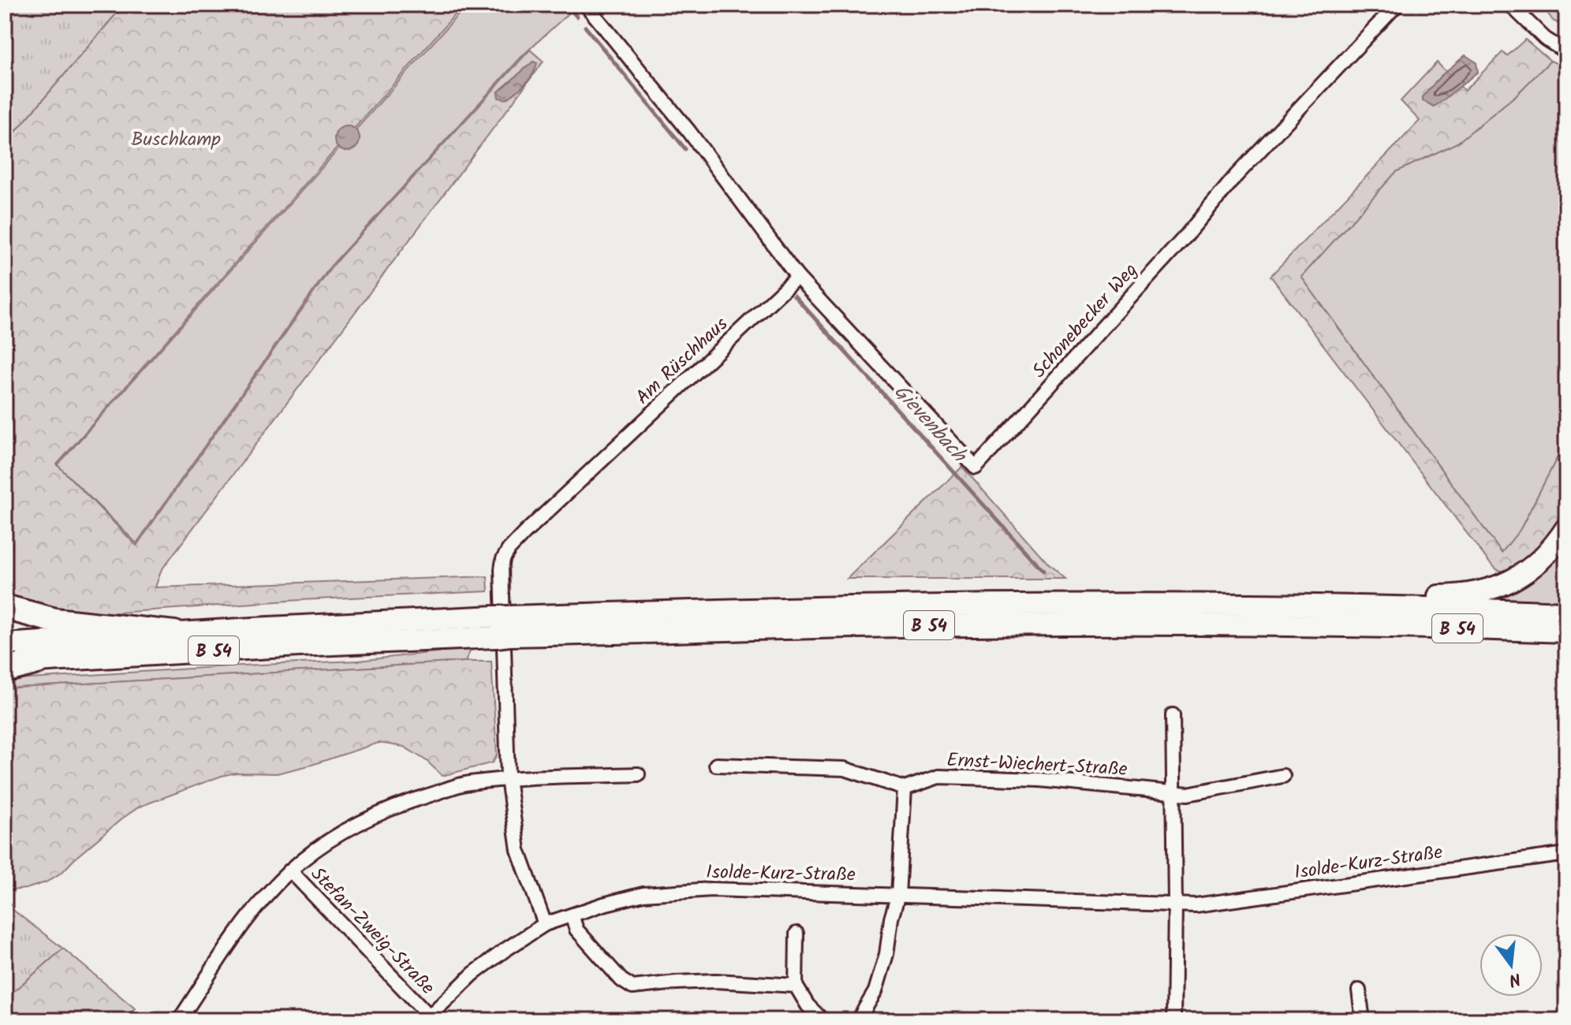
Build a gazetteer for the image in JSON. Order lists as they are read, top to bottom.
{
  "streets": {
    "highway": ["B 54"],
    "street": [
      "Schonebecker Weg",
      "Am Rüschhaus",
      "Ernst-Wiechert-Straße",
      "Isolde-Kurz-Straße",
      "Stefan-Zweig-Straße"
    ]
  },
  "crossings": [
    ["Schonebecker Weg", "Am Rüschhaus"],
    ["Am Rüschhaus", "Isolde-Kurz-Straße"],
    ["Am Rüschhaus", "Stefan-Zweig-Straße"],
    ["Isolde-Kurz-Straße", "Stefan-Zweig-Straße"]
  ],
  "water": ["Gievenbach"],
  "parks": ["Buschkamp"],
  "north": "bottom"
}
